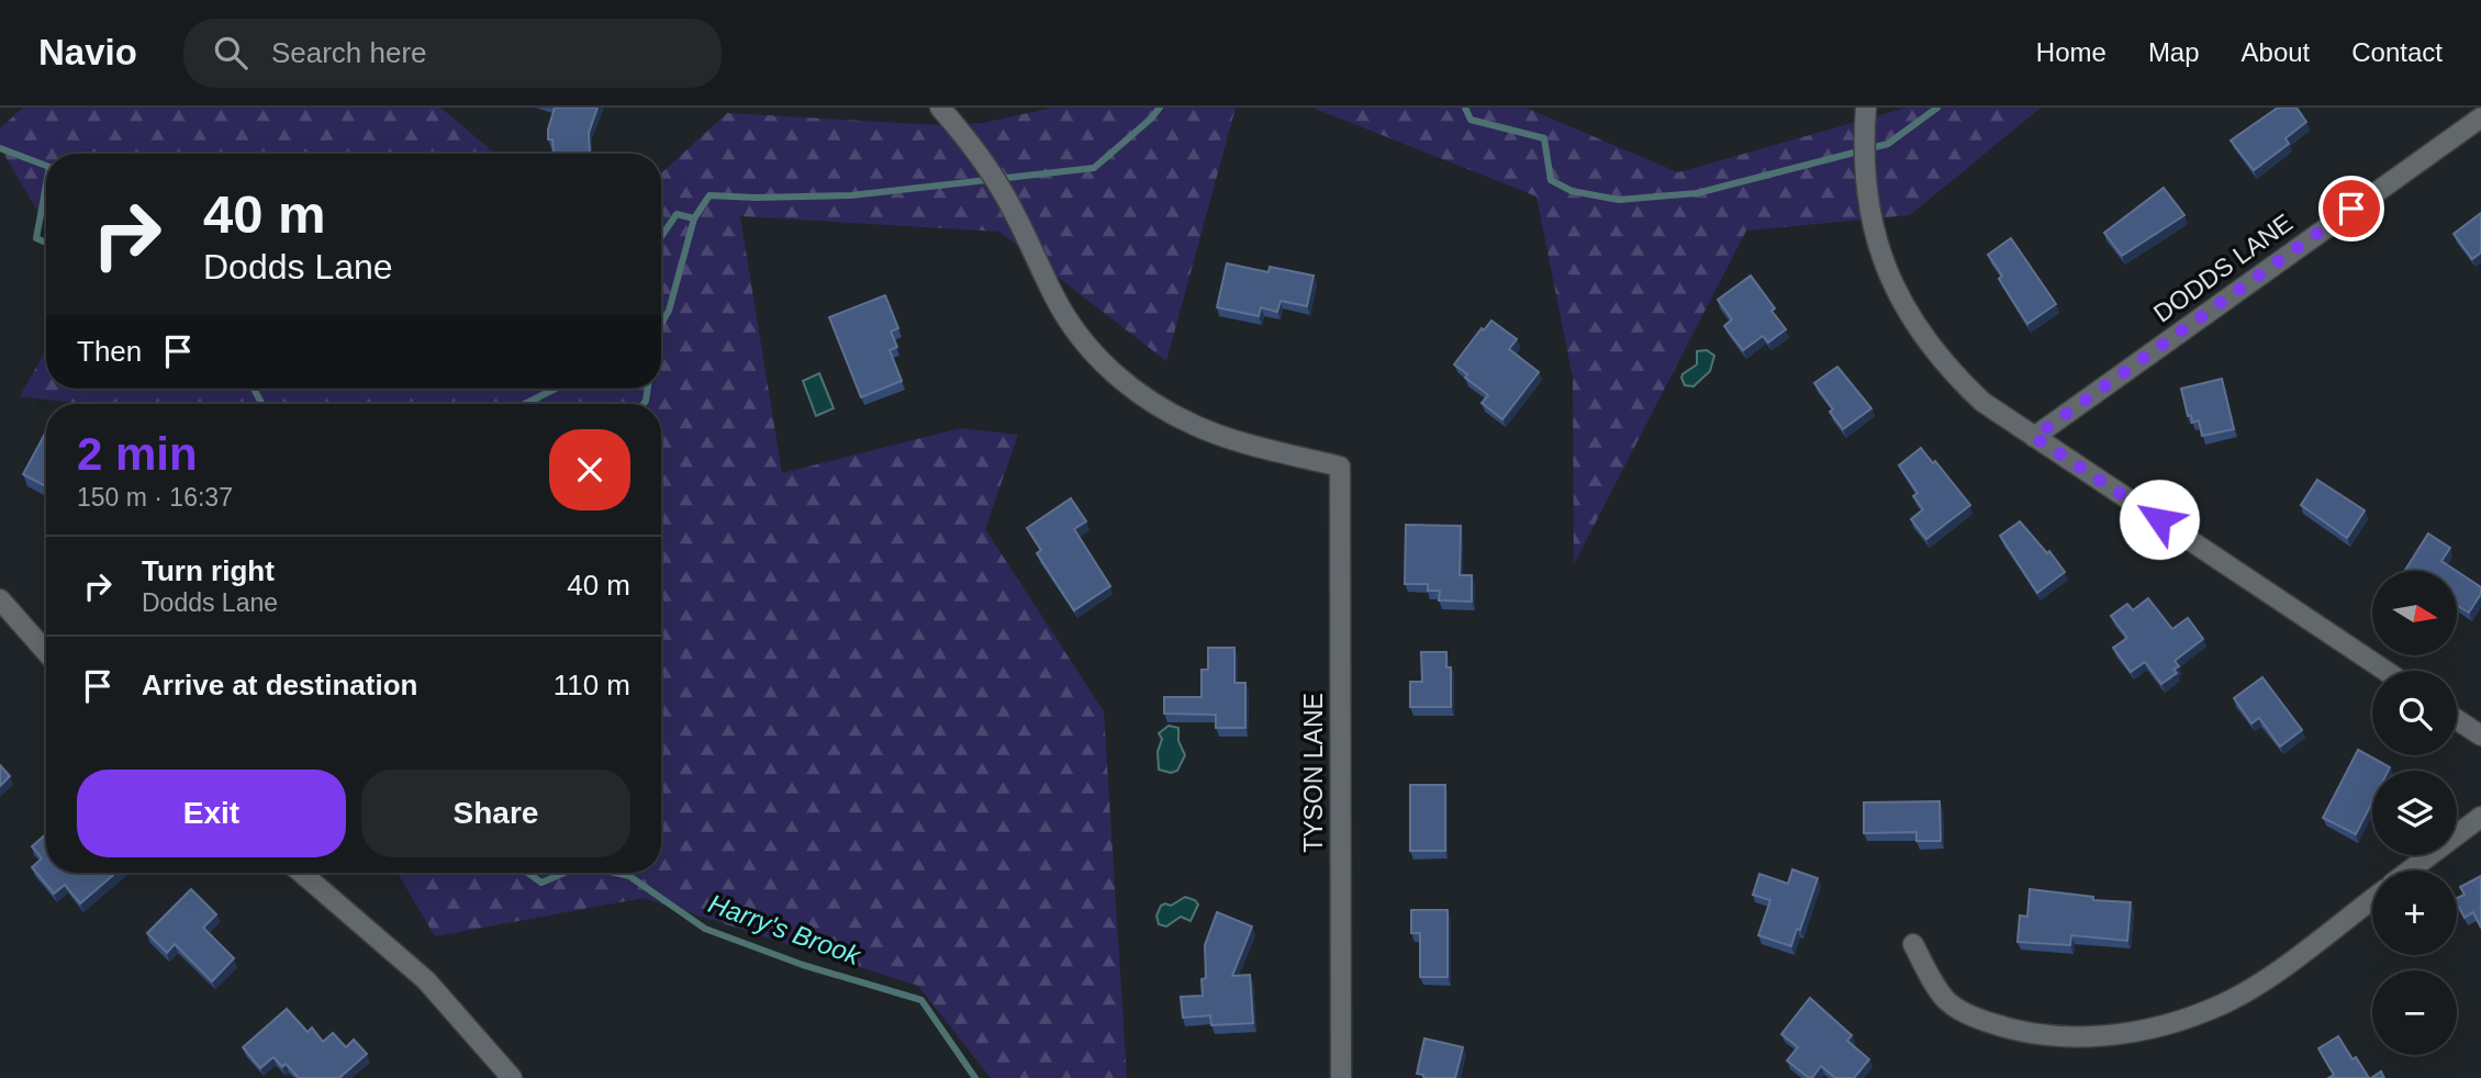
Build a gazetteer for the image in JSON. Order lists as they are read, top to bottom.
{
  "streets": {
    "street": ["DODDS LANE", "TYSON LANE"]
  },
  "water": ["Harry's Brook"],
  "north": "right",
  "page": {
    "header": "Navio",
    "search": "Search here",
    "nav": [
      "Home",
      "Map",
      "About",
      "Contact"
    ],
    "turn": ["40 m", "Dodds Lane"],
    "then": "Then",
    "heading": ["2 min", "150 m · 16:37"],
    "list": [
      {
        "name": "Turn right",
        "note": "Dodds Lane",
        "value": "40 m"
      },
      {
        "name": "Arrive at destination",
        "value": "110 m"
      }
    ],
    "map_buttons": ["+", "−"],
    "buttons": ["Exit", "Share"]
  }
}
